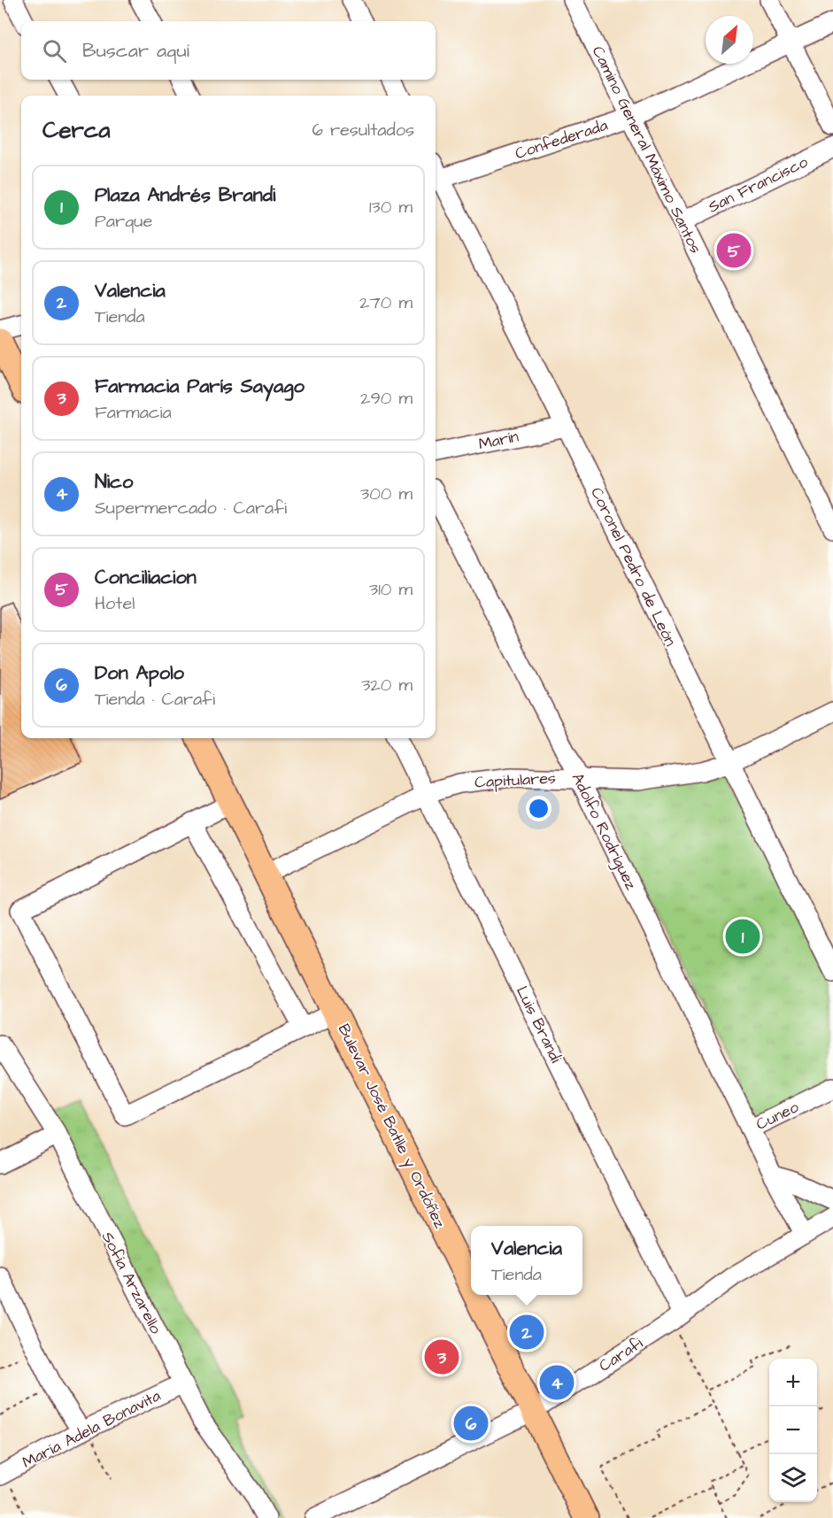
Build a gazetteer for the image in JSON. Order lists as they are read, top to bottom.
{
  "streets": {
    "main road": ["Bulevar José Batlle y Ordóñez"],
    "street": [
      "Confederada",
      "Camino General Máximo Santos",
      "San Francisco",
      "Marín",
      "Coronel Pedro de León",
      "Capitulares",
      "Adolfo Rodríguez",
      "Luis Brandi",
      "Cuneo",
      "Sofía Arzarello",
      "Carafi",
      "María Adela Bonavita"
    ]
  },
  "crossings": [
    ["Confederada", "Camino General Máximo Santos"],
    ["Confederada", "Coronel Pedro de León"],
    ["Camino General Máximo Santos", "San Francisco"],
    ["Marín", "Coronel Pedro de León"],
    ["Coronel Pedro de León", "Capitulares"],
    ["Capitulares", "Adolfo Rodríguez"],
    ["Capitulares", "Luis Brandi"],
    ["Capitulares", "Bulevar José Batlle y Ordóñez"],
    ["Adolfo Rodríguez", "Cuneo"],
    ["Adolfo Rodríguez", "Carafi"],
    ["Luis Brandi", "Carafi"],
    ["Bulevar José Batlle y Ordóñez", "Carafi"],
    ["Sofía Arzarello", "María Adela Bonavita"]
  ],
  "north": "top right",
  "page": {
    "search": "Buscar aquí",
    "heading": ["Cerca", "6 resultados"],
    "list": [
      {
        "mark": "1",
        "name": "Plaza Andrés Brandi",
        "note": "Parque",
        "value": "130 m"
      },
      {
        "mark": "2",
        "name": "Valencia",
        "note": "Tienda",
        "value": "270 m"
      },
      {
        "mark": "3",
        "name": "Farmacia París Sayago",
        "note": "Farmacia",
        "value": "290 m"
      },
      {
        "mark": "4",
        "name": "Nico",
        "note": "Supermercado · Carafi",
        "value": "300 m"
      },
      {
        "mark": "5",
        "name": "Conciliacion",
        "note": "Hotel",
        "value": "310 m"
      },
      {
        "mark": "6",
        "name": "Don Apolo",
        "note": "Tienda · Carafi",
        "value": "320 m"
      }
    ],
    "pins": [
      "5",
      "1",
      "2",
      "3",
      "4",
      "6"
    ],
    "popup": ["Valencia", "Tienda"],
    "map_buttons": ["+", "−"]
  }
}
